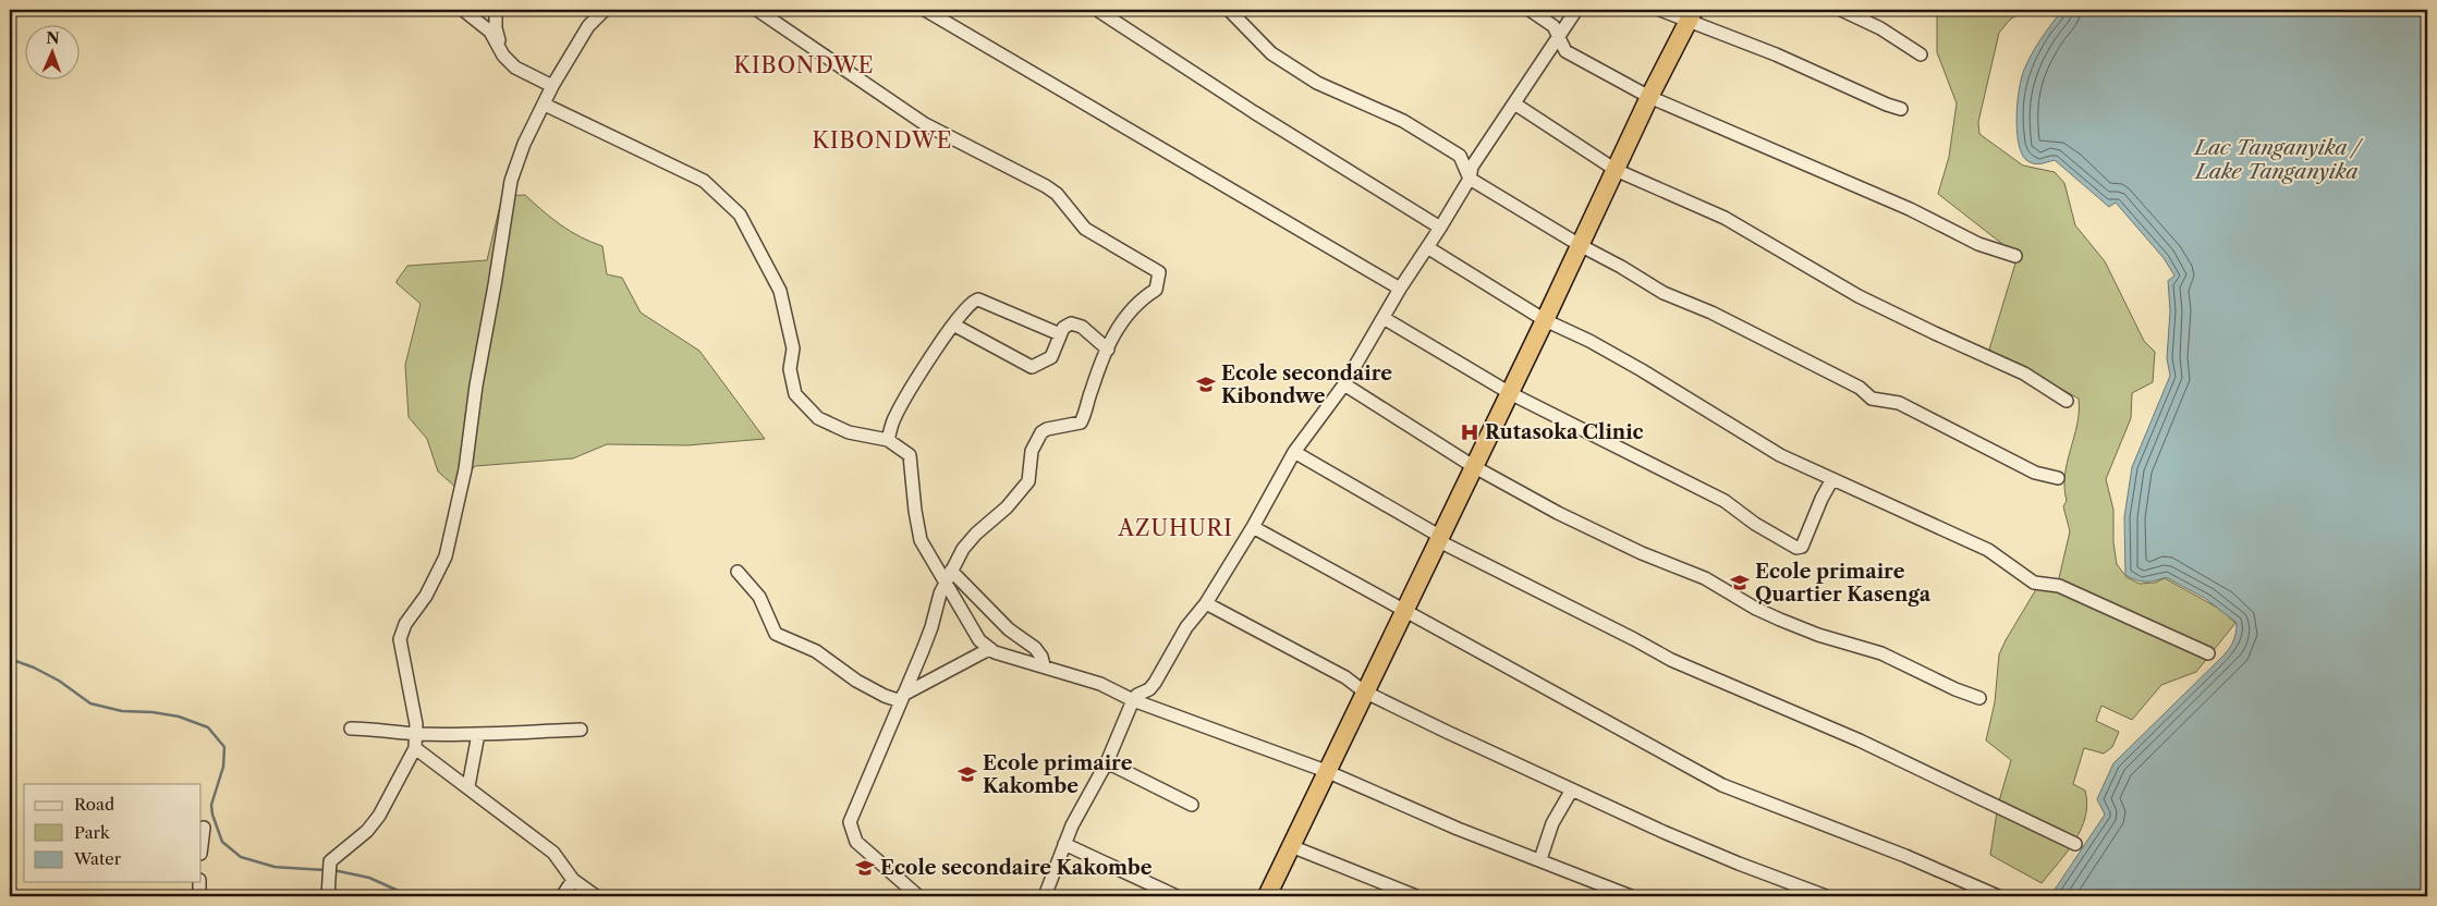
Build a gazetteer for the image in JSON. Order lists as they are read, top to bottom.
{
  "districts": ["KIBONDWE", "KIBONDWE", "AZUHURI"],
  "water": ["Lac Tanganyika / Lake Tanganyika"],
  "places": {
    "school or university": [
      "Ecole secondaire Kibondwe",
      "Ecole primaire Quartier Kasenga",
      "Ecole primaire Kakombe",
      "Ecole secondaire Kakombe"
    ],
    "hospital": ["Rutasoka Clinic"]
  },
  "legend": ["Road", "Park", "Water"],
  "north": "top"
}
